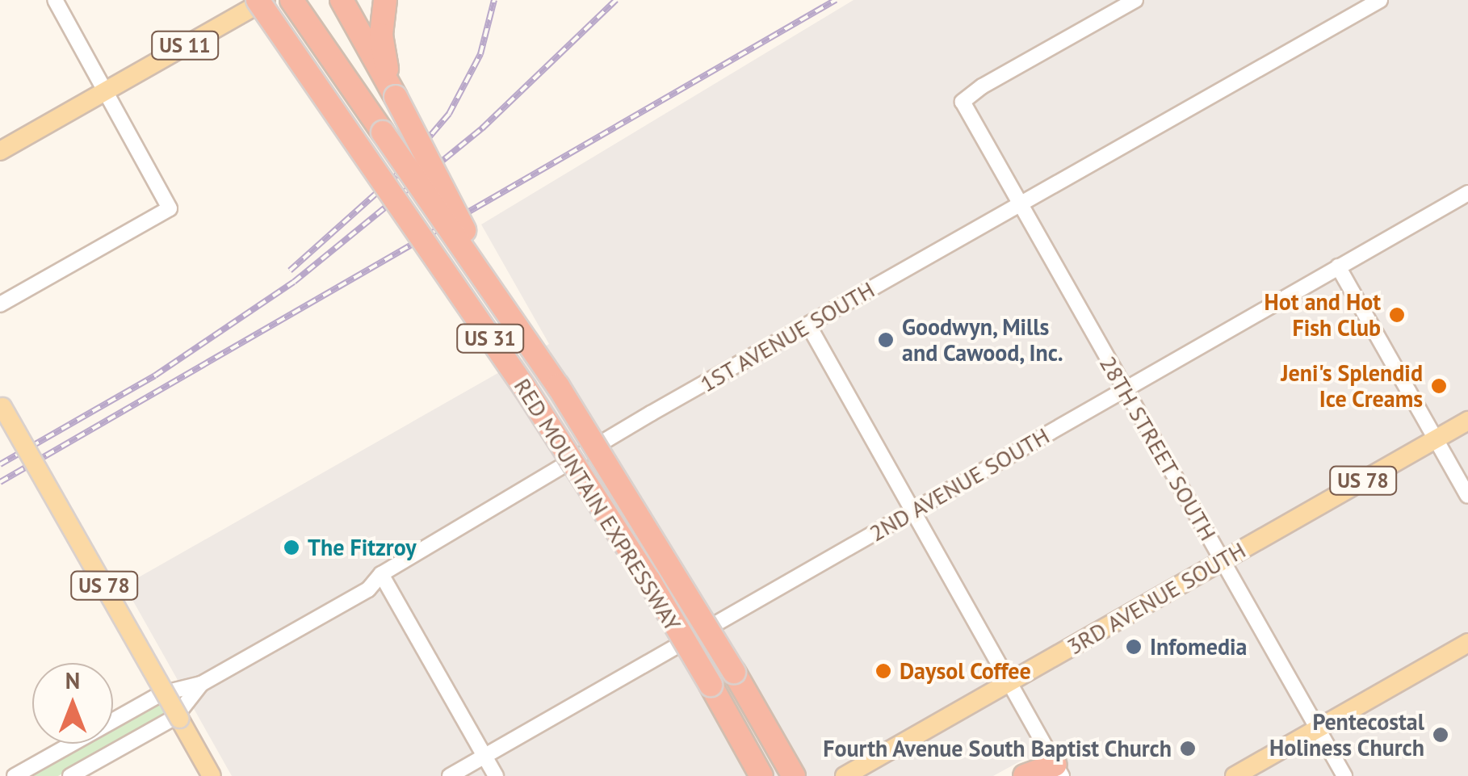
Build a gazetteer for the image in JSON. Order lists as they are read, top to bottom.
{
  "streets": {
    "highway": ["US 31", "RED MOUNTAIN EXPRESSWAY"],
    "main road": ["US 11", "US 78", "3RD AVENUE SOUTH"],
    "street": ["1ST AVENUE SOUTH", "28TH STREET SOUTH", "2ND AVENUE SOUTH"]
  },
  "crossings": [
    ["1ST AVENUE SOUTH", "28TH STREET SOUTH"],
    ["28TH STREET SOUTH", "2ND AVENUE SOUTH"],
    ["28TH STREET SOUTH", "3RD AVENUE SOUTH"]
  ],
  "places": [
    "Hot and Hot Fish Club",
    "Goodwyn, Mills and Cawood, Inc.",
    "Jeni's Splendid Ice Creams",
    "The Fitzroy",
    "Infomedia",
    "Daysol Coffee",
    "Pentecostal Holiness Church",
    "Fourth Avenue South Baptist Church"
  ],
  "north": "top"
}
